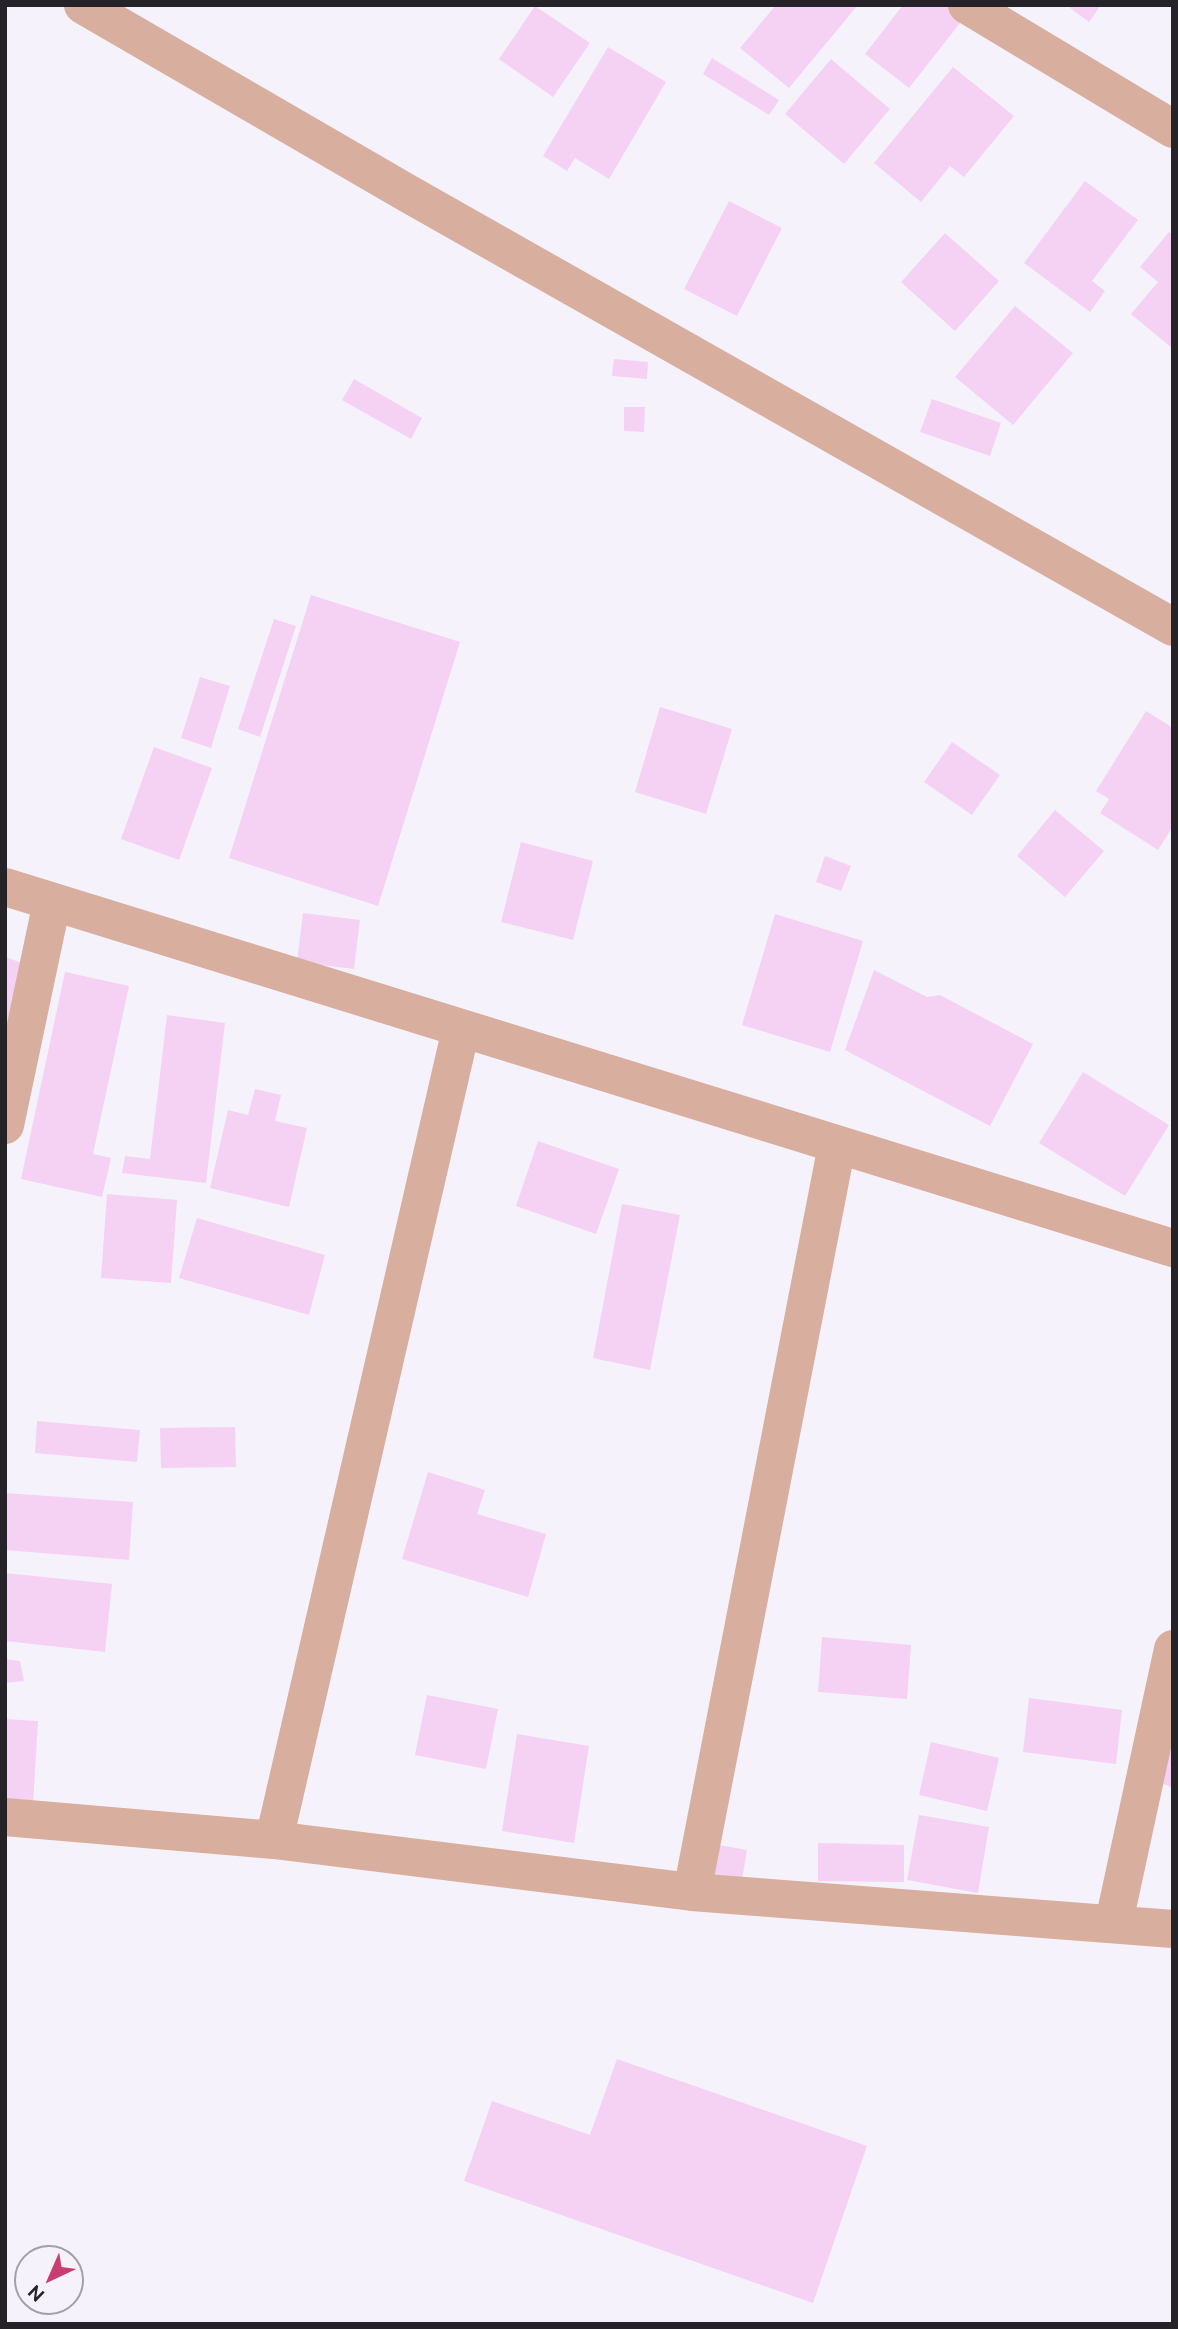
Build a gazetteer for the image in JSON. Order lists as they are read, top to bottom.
{
  "north": "bottom left"
}
